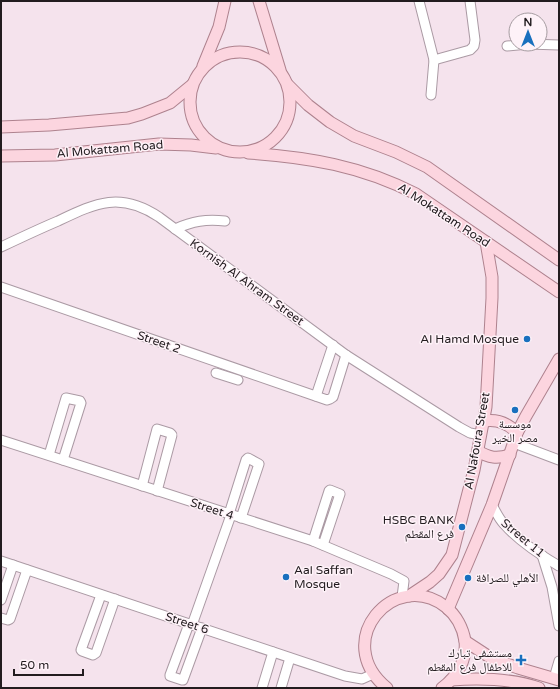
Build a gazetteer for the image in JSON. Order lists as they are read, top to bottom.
{
  "streets": {
    "main road": ["Al Mokattam Road", "Al Nafoura Street"],
    "street": [
      "Kornish Al Ahram Street",
      "Street 2",
      "Street 4",
      "Street 11",
      "Street 6"
    ]
  },
  "crossings": [
    ["Al Mokattam Road", "Al Nafoura Street"],
    ["Kornish Al Ahram Street", "Street 2"],
    ["Kornish Al Ahram Street", "Al Nafoura Street"],
    ["Al Nafoura Street", "Street 4"],
    ["Al Nafoura Street", "Street 6"]
  ],
  "places": {
    "other": [
      "Al Hamd Mosque",
      "موسسة مصر الخير",
      "HSBC BANK فرع المقطم",
      "Aal Saffan Mosque",
      "الأهلي للصرافة"
    ],
    "health": ["مستشفى تبارك للاطفال فرع المقطم"]
  },
  "scale_bar": "50 m",
  "north": "top"
}
